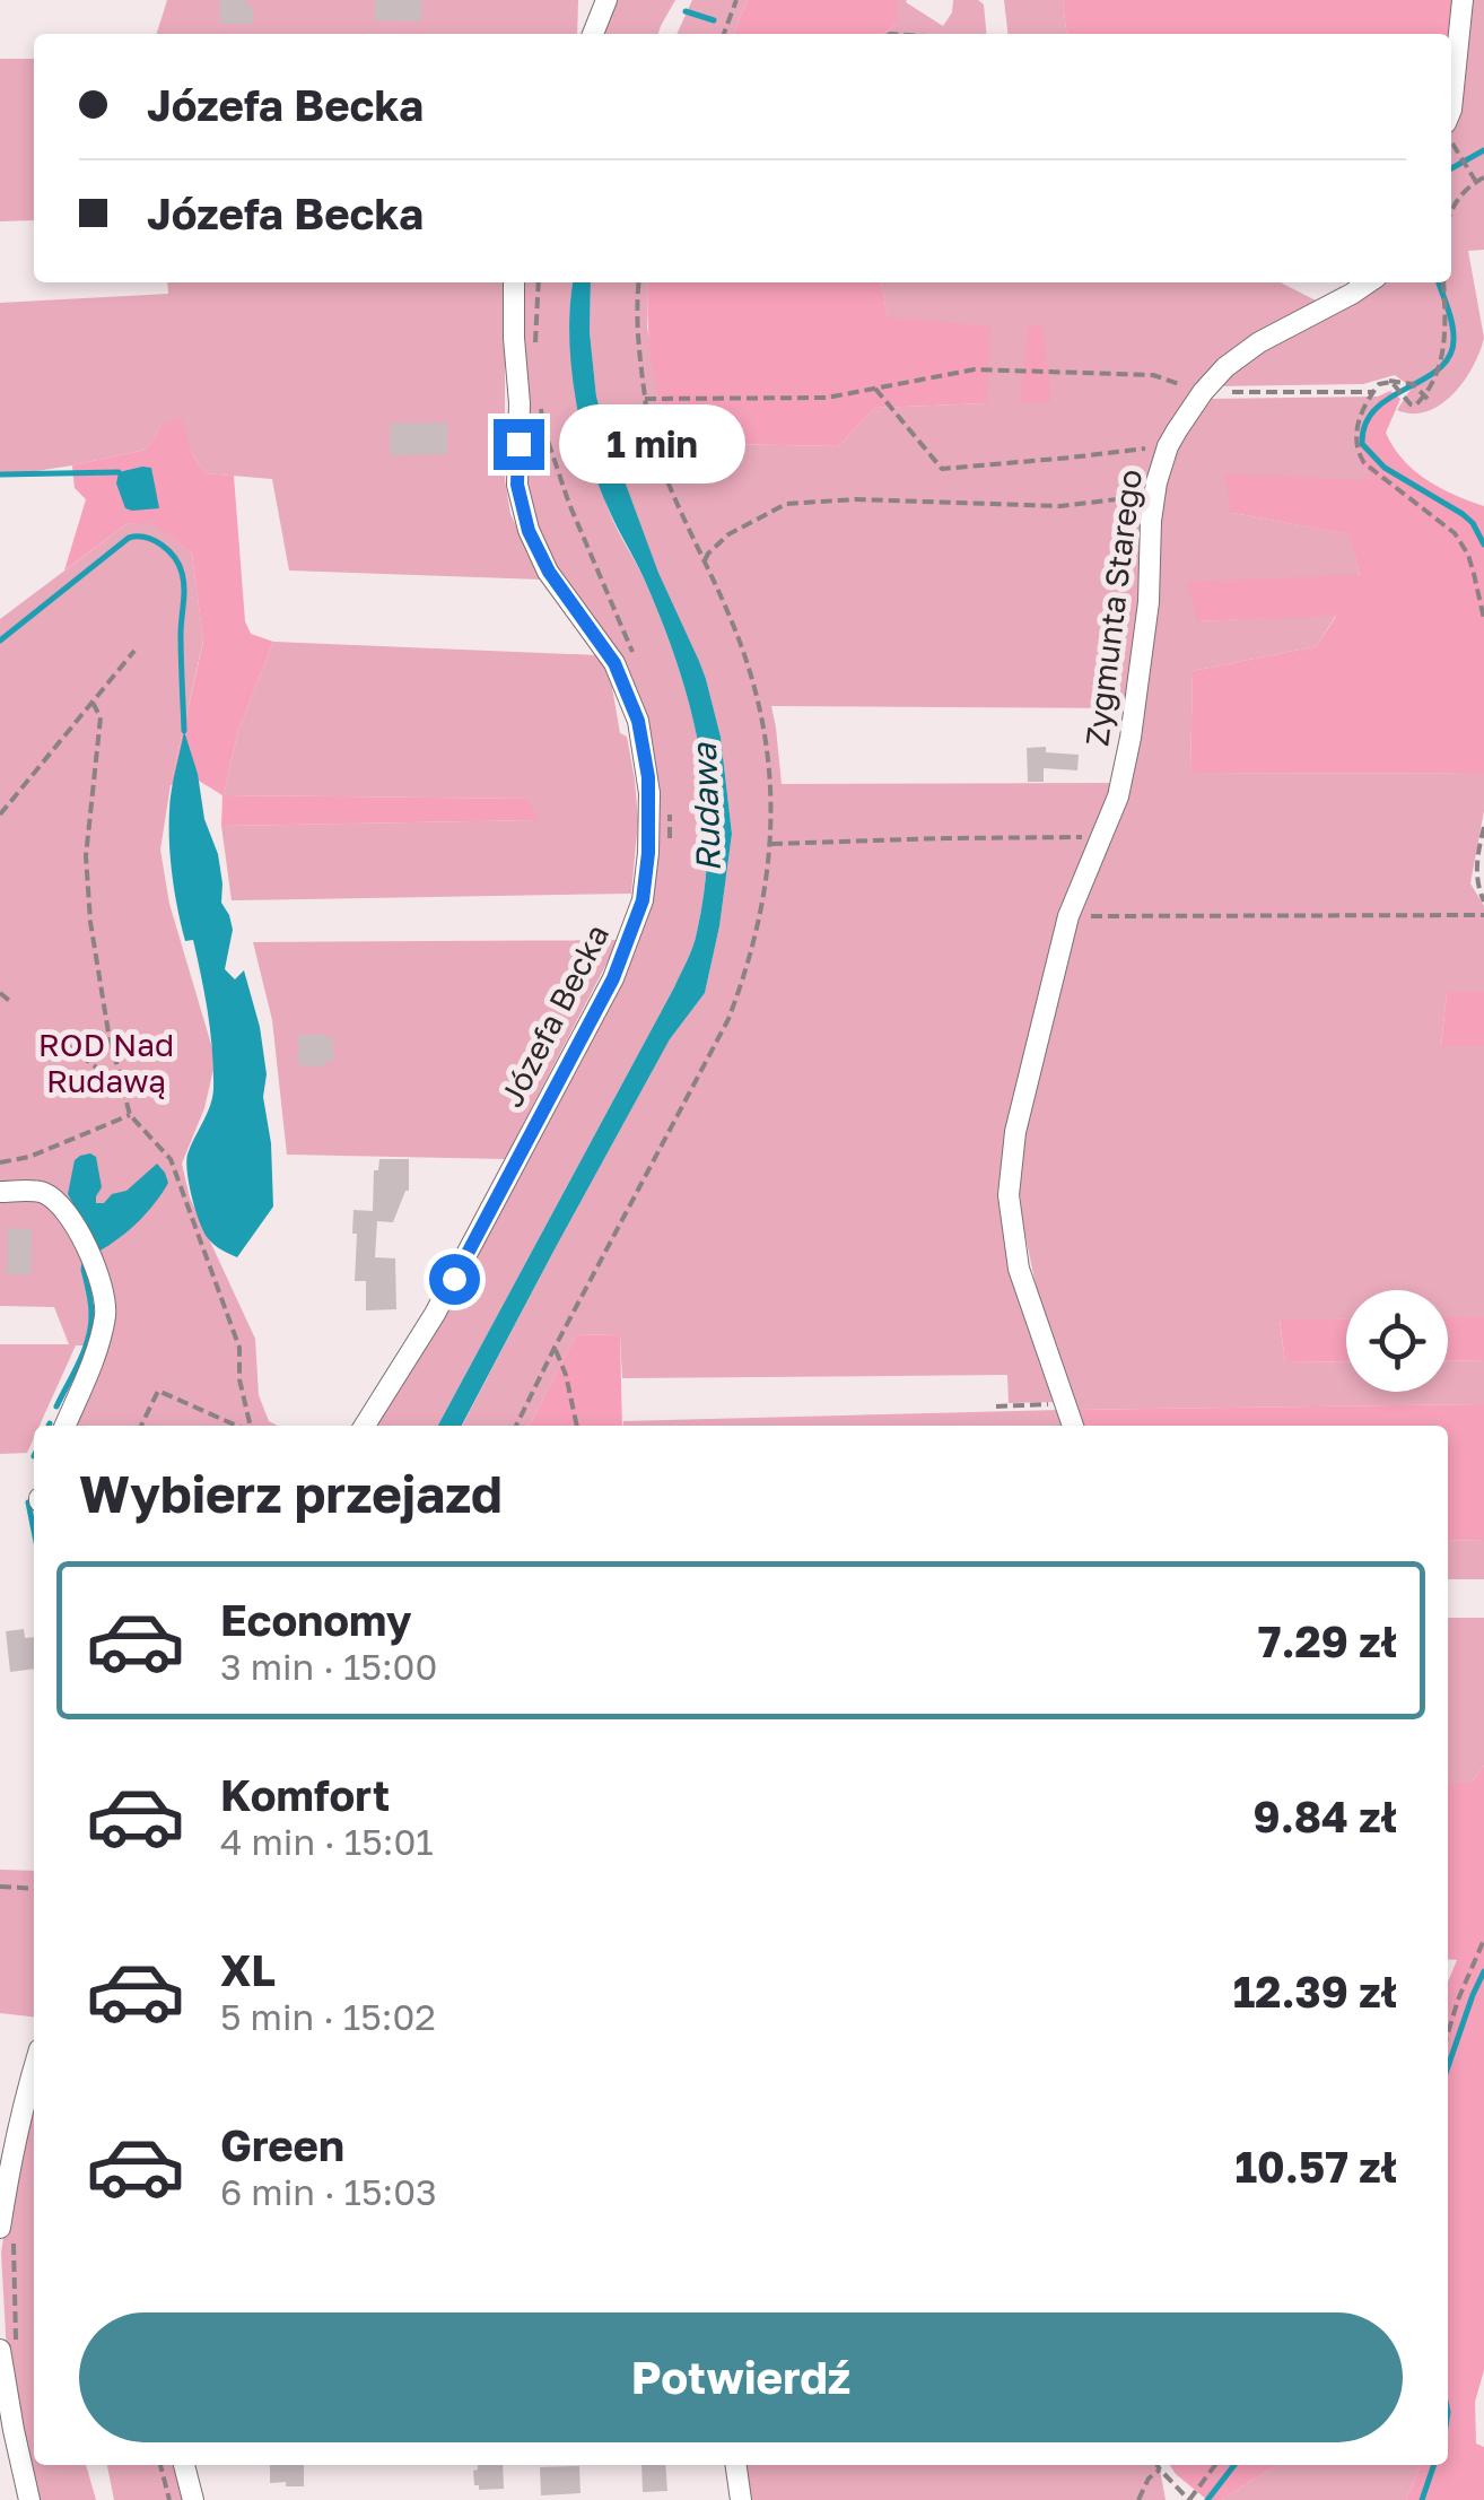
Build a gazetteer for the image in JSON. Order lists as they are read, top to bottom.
{
  "streets": {
    "street": ["Zygmunta Starego", "Józefa Becka"]
  },
  "water": ["Rudawa"],
  "parks": ["ROD Nad Rudawą"],
  "page": {
    "banner": ["Józefa Becka", "Józefa Becka"],
    "bubble": "1 min",
    "heading": "Wybierz przejazd",
    "list": [
      {
        "name": "Economy",
        "note": "3 min · 15:00",
        "value": "7.29 zł"
      },
      {
        "name": "Komfort",
        "note": "4 min · 15:01",
        "value": "9.84 zł"
      },
      {
        "name": "XL",
        "note": "5 min · 15:02",
        "value": "12.39 zł"
      },
      {
        "name": "Green",
        "note": "6 min · 15:03",
        "value": "10.57 zł"
      }
    ],
    "buttons": "Potwierdź"
  }
}
